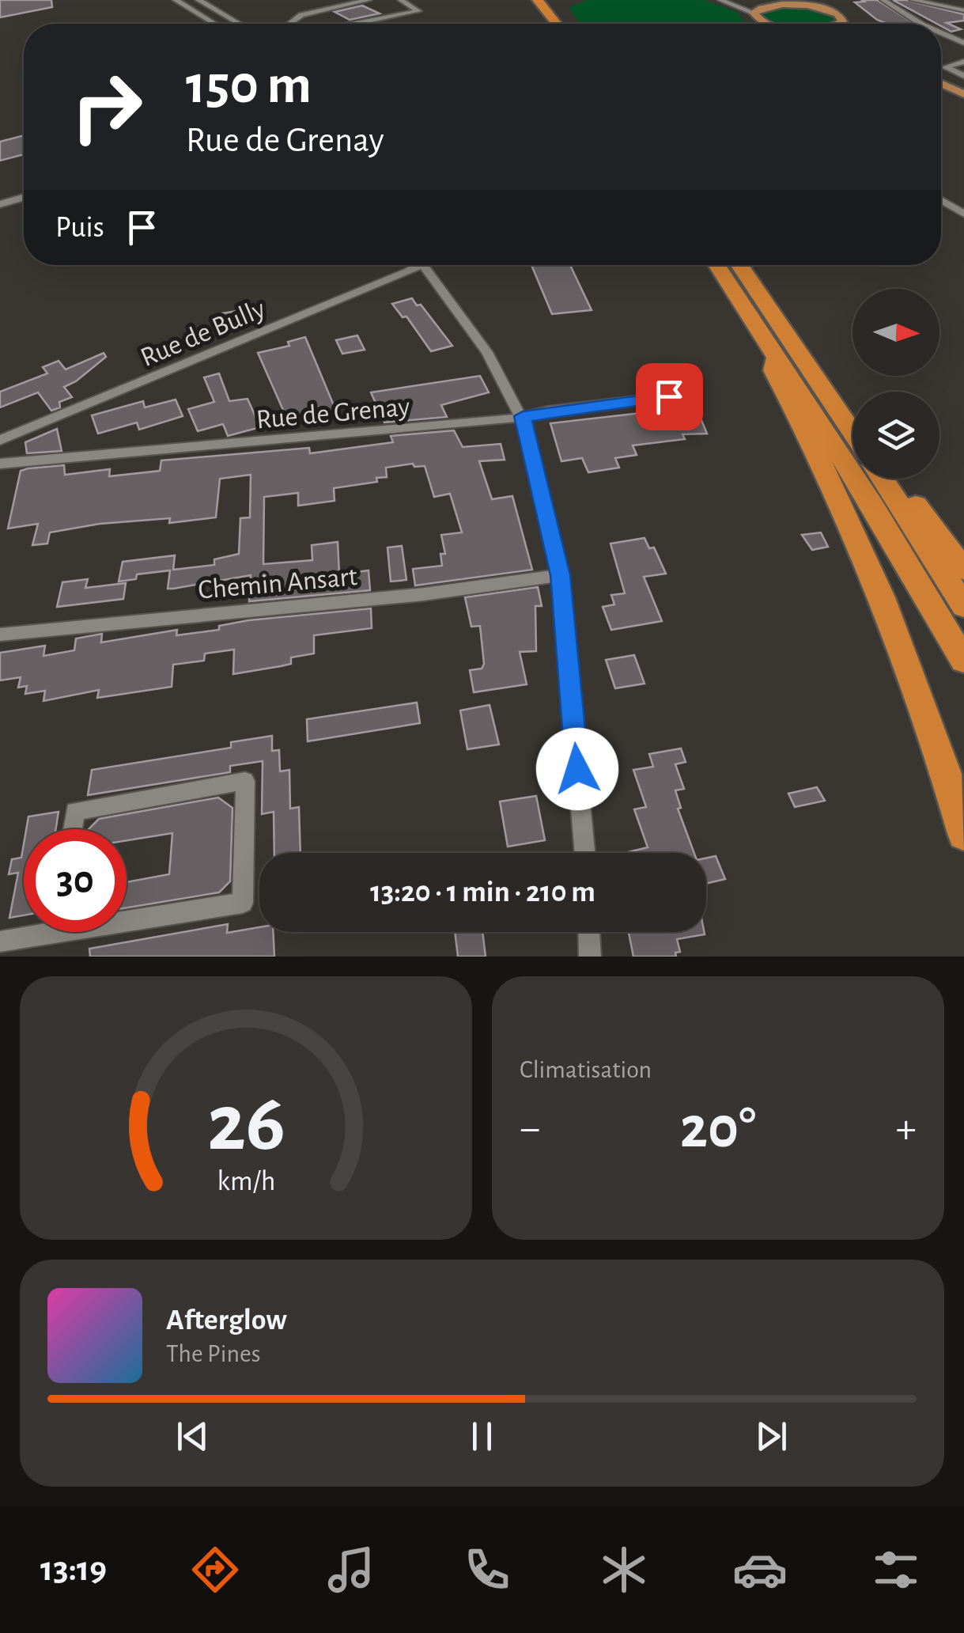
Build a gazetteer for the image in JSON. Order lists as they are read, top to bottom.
{
  "streets": {
    "street": ["Rue de Bully", "Rue de Grenay", "Chemin Ansart"]
  },
  "north": "right",
  "page": {
    "turn": ["150 m", "Rue de Grenay"],
    "then": "Puis",
    "limit": "30",
    "trip": "13:20 · 1 min · 210 m",
    "tile": "Climatisation",
    "heat": ["−", "20°", "+"],
    "song": ["Afterglow", "The Pines"],
    "tabs": "13:19",
    "gauge": ["26", "km/h"]
  }
}
